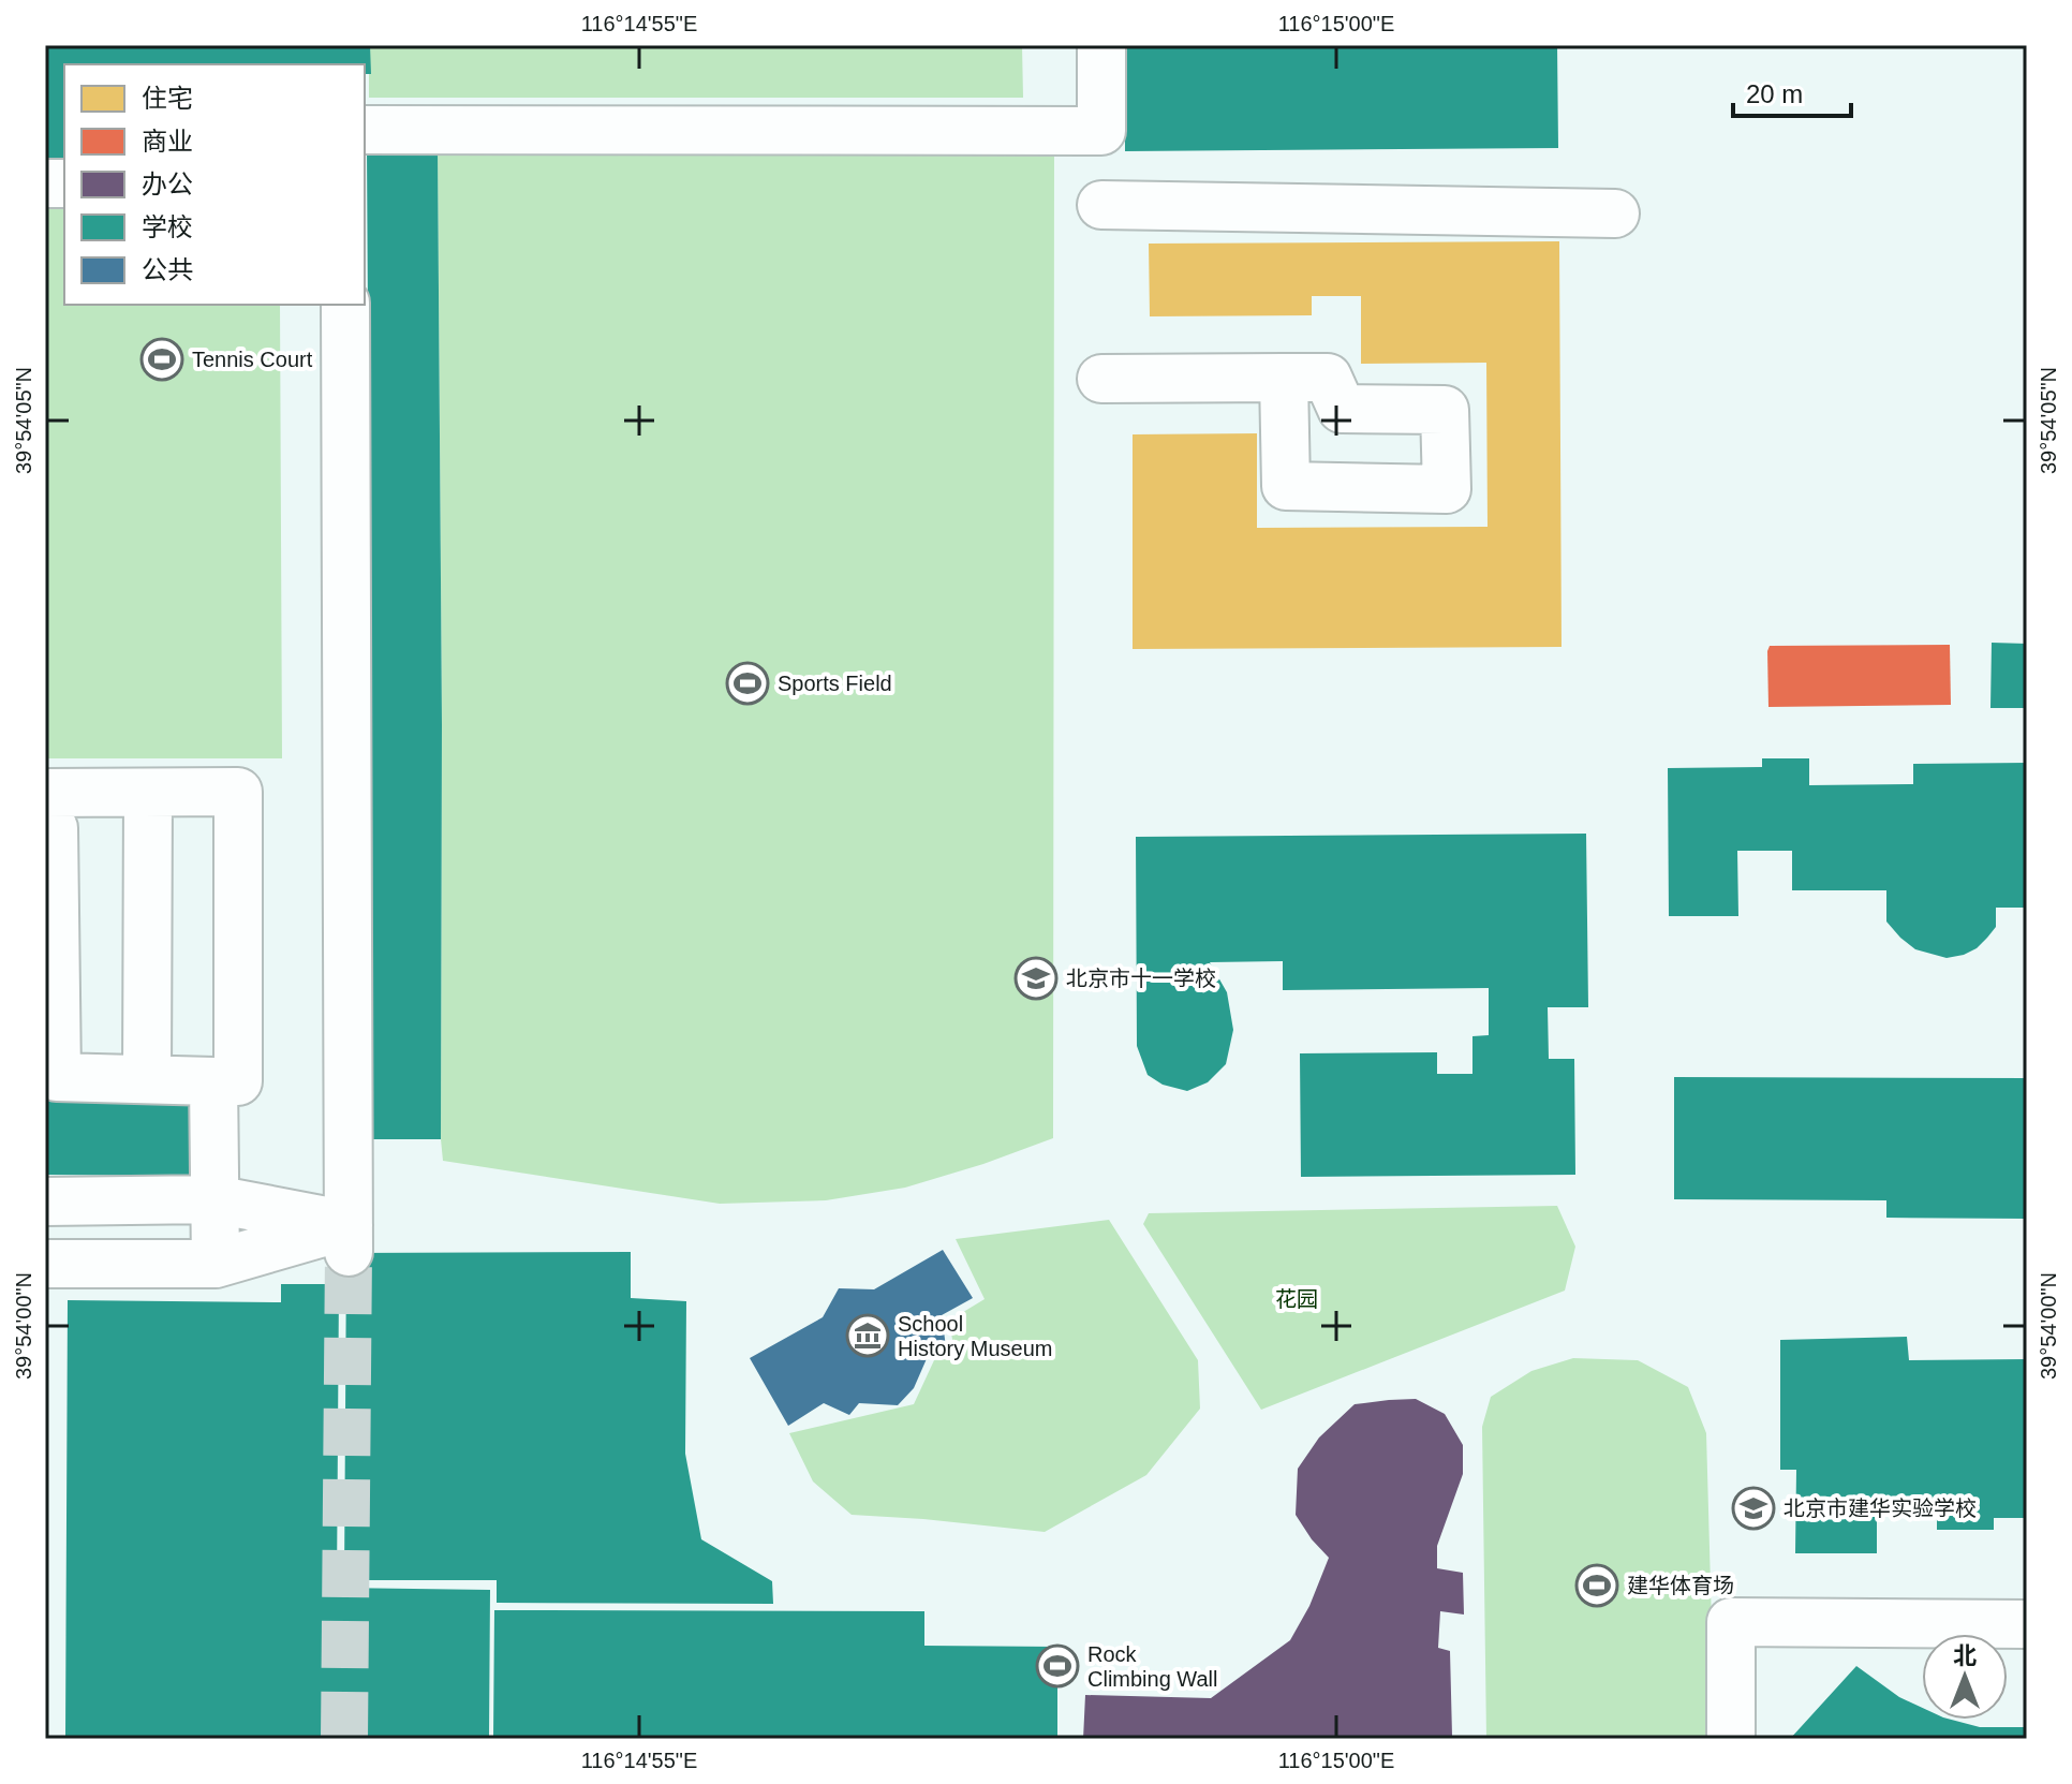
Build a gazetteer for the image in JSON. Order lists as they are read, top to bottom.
{
  "parks": ["花园"],
  "places": {
    "sports": [
      "Tennis Court",
      "Sports Field",
      "建华体育场",
      "Rock Climbing Wall"
    ],
    "school or university": ["北京市十一学校", "北京市建华实验学校"],
    "museum": ["School History Museum"]
  },
  "legend": [
    "住宅",
    "商业",
    "办公",
    "学校",
    "公共"
  ],
  "scale_bar": "20 m",
  "north": "top",
  "coordinates": [
    "116°14'55\"E",
    "116°15'00\"E",
    "39°54'05\"N",
    "39°54'00\"N"
  ]
}
